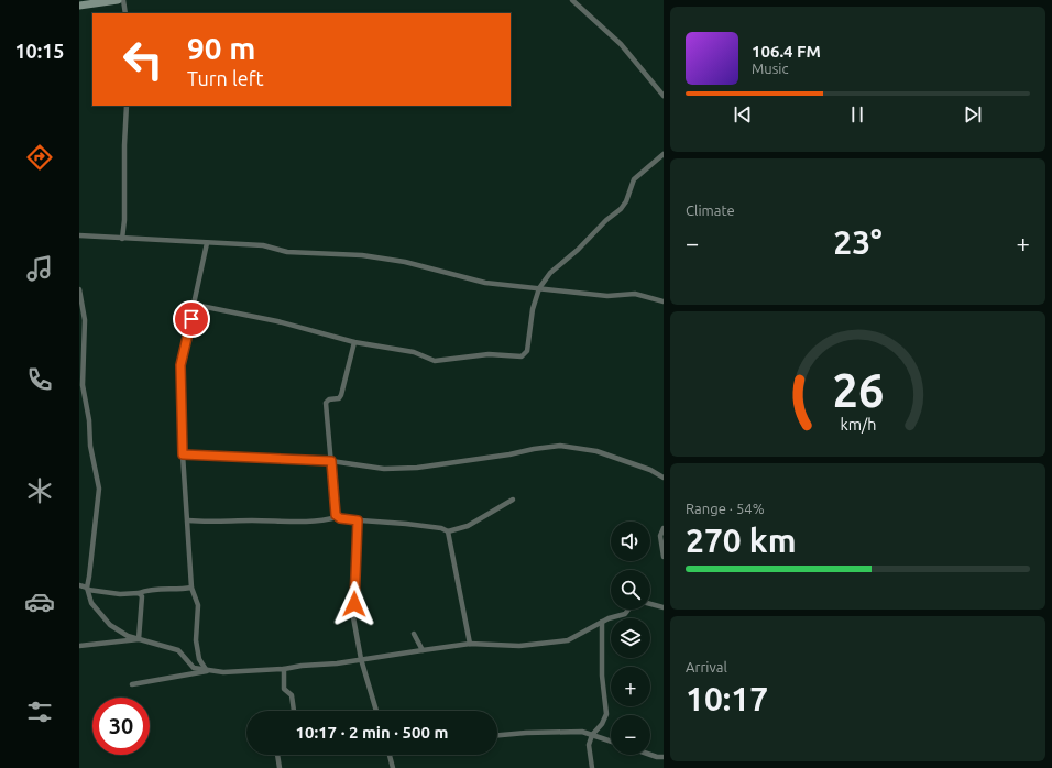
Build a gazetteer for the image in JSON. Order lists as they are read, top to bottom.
{
  "page": {
    "tabs": "10:15",
    "turn": ["90 m", "Turn left"],
    "song": ["106.4 FM", "Music"],
    "tile": [
      "Climate",
      ["Range · 54%", "270 km"],
      ["Arrival", "10:17"]
    ],
    "heat": ["−", "23°", "+"],
    "map_buttons": ["+", "−"],
    "limit": "30",
    "trip": "10:17 · 2 min · 500 m",
    "gauge": ["26", "km/h"]
  }
}
